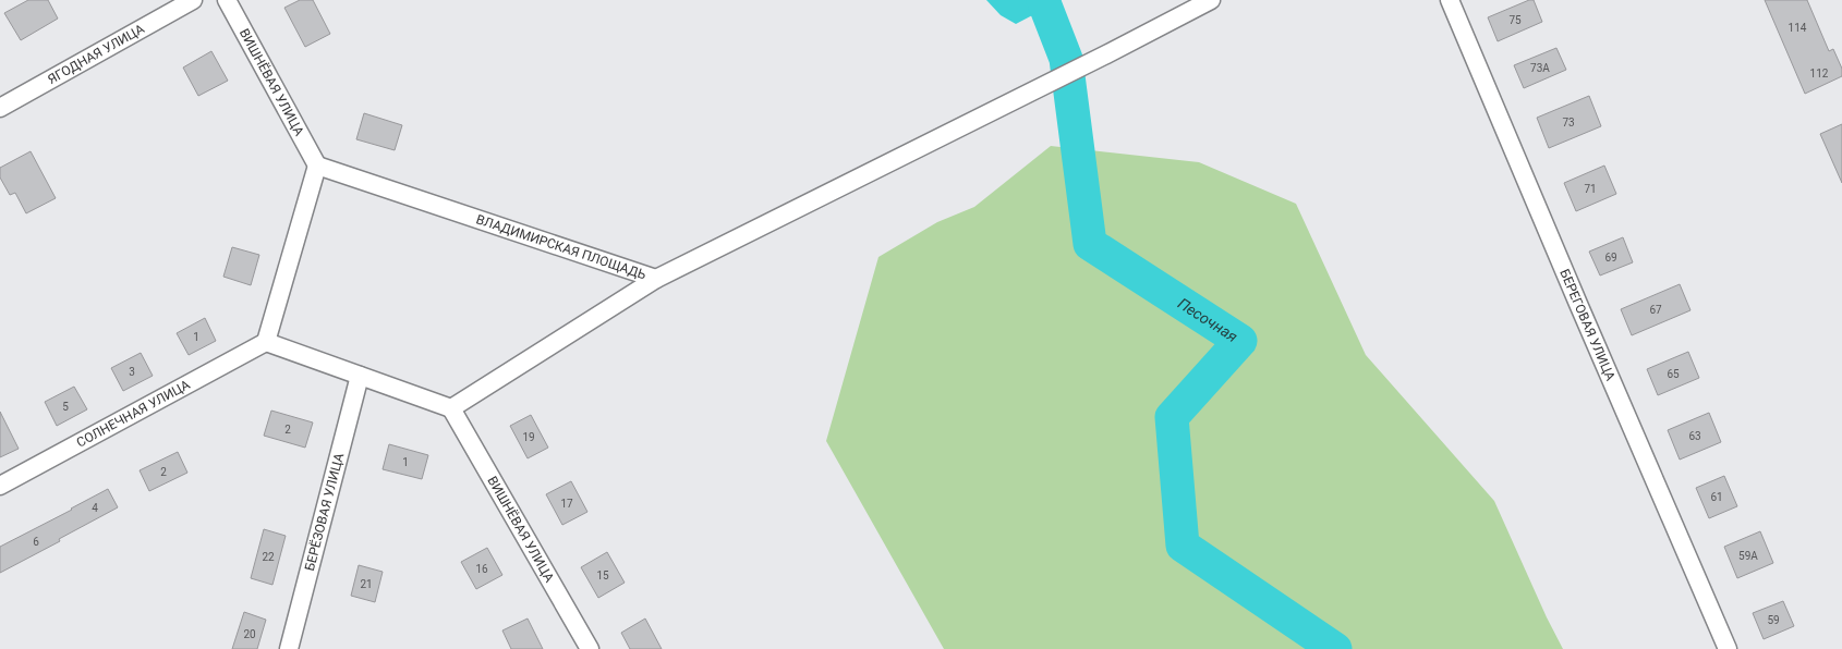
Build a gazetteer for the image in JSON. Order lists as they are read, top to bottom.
{
  "streets": {
    "street": [
      "ЯГОДНАЯ УЛИЦА",
      "ВИШНЁВАЯ УЛИЦА",
      "ВЛАДИМИРСКАЯ ПЛОЩАДЬ",
      "БЕРЕГОВАЯ УЛИЦА",
      "СОЛНЕЧНАЯ УЛИЦА",
      "БЕРЁЗОВАЯ УЛИЦА"
    ]
  },
  "crossings": [
    ["ВИШНЁВАЯ УЛИЦА", "ВЛАДИМИРСКАЯ ПЛОЩАДЬ"]
  ],
  "water": ["Песочная"],
  "house_numbers": [
    "75",
    "114",
    "73А",
    "112",
    "73",
    "71",
    "69",
    "67",
    "1",
    "3",
    "65",
    "5",
    "2",
    "63",
    "19",
    "1",
    "2",
    "61",
    "17",
    "4",
    "6",
    "59А",
    "22",
    "16",
    "15",
    "21",
    "59",
    "20"
  ]
}
